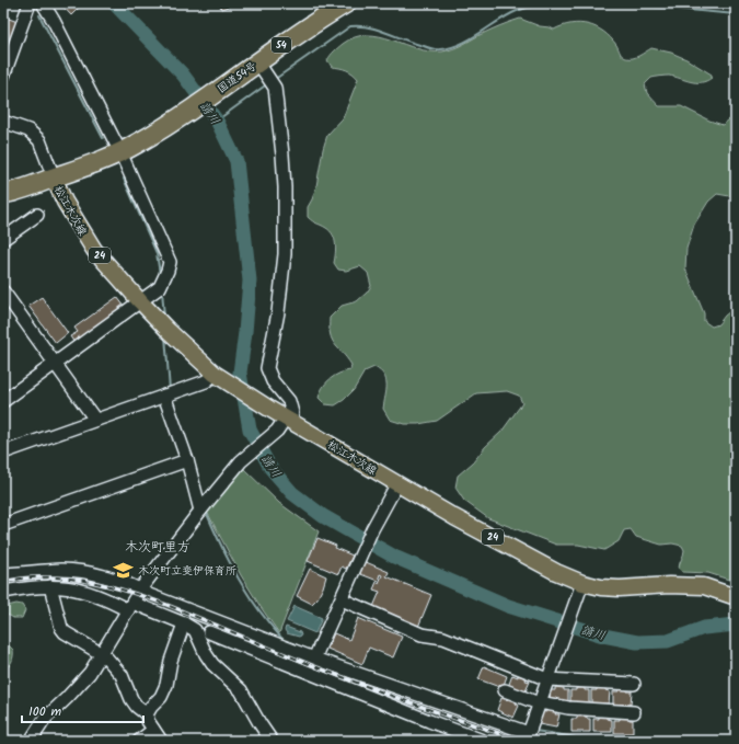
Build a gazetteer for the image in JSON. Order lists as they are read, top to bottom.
{
  "streets": {
    "highway": ["54", "国道54号"],
    "main road": ["松江木次線", "24"]
  },
  "crossings": [
    ["国道54号", "松江木次線"]
  ],
  "districts": ["木次町里方"],
  "water": ["請川"],
  "places": {
    "school or university": ["木次町立斐伊保育所"]
  },
  "scale_bar": "100 m"
}
